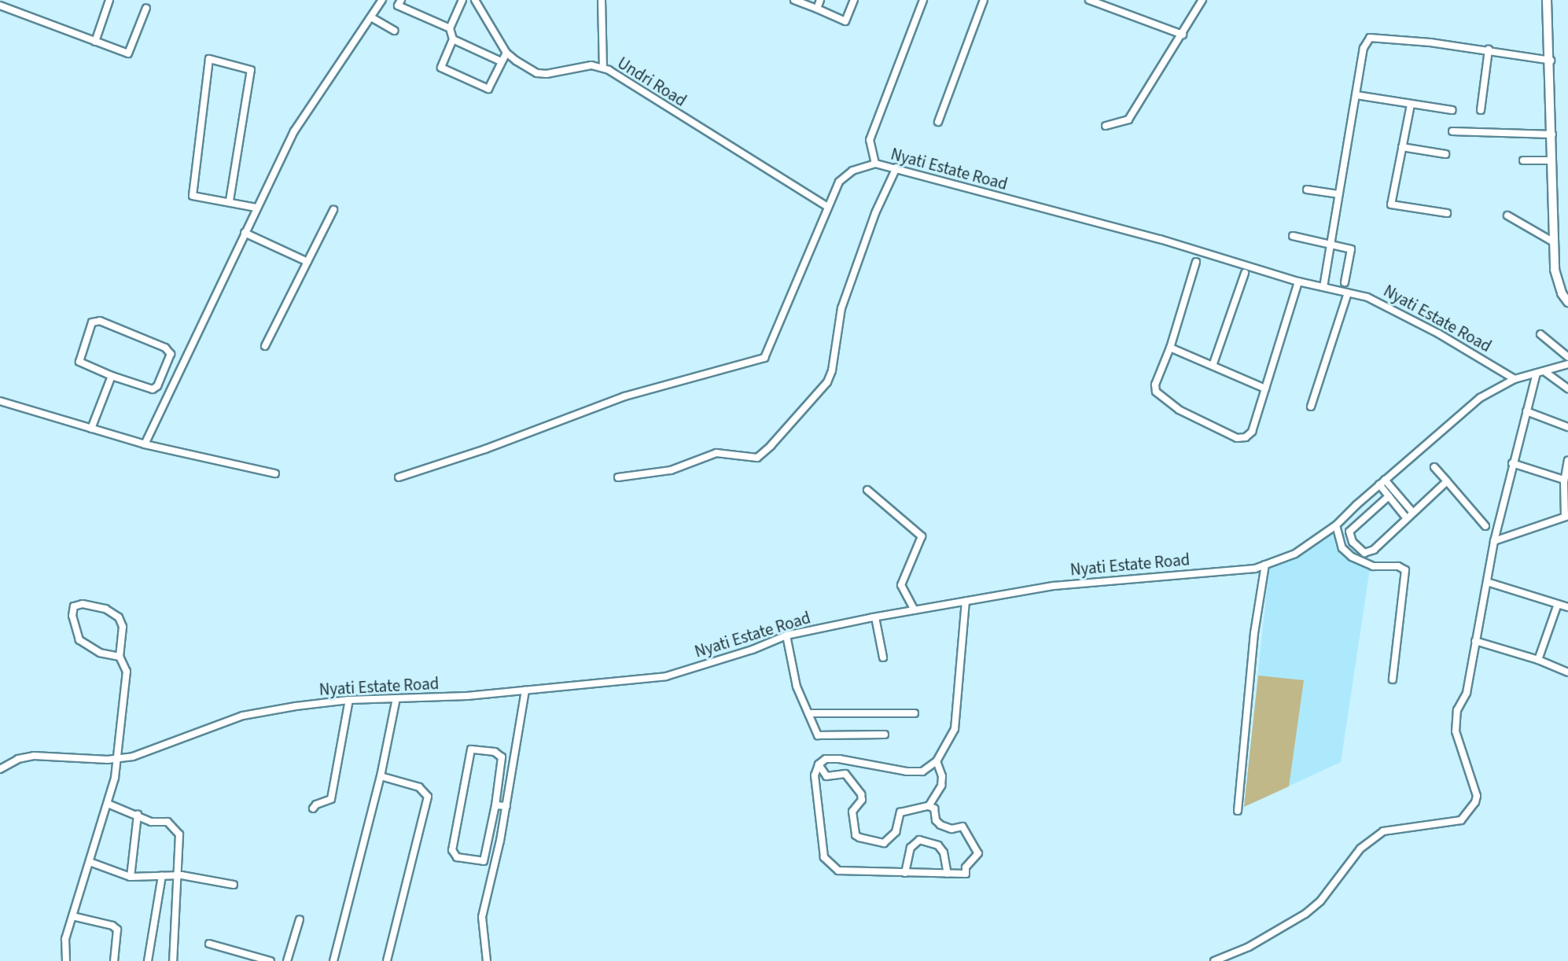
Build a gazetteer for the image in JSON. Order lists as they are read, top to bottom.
{
  "streets": {
    "street": ["Undri Road", "Nyati Estate Road"]
  },
  "crossings": [
    ["Undri Road", "Nyati Estate Road"]
  ]
}
